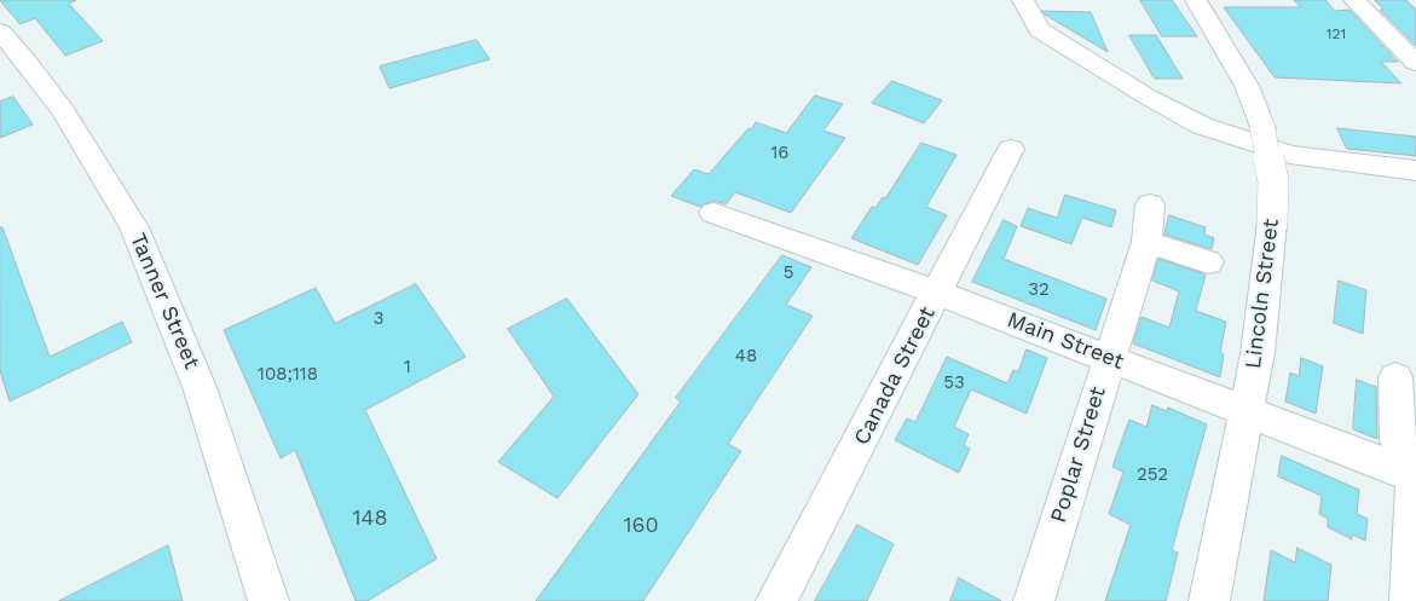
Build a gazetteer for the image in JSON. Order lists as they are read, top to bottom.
{
  "streets": {
    "street": [
      "Lincoln Street",
      "Tanner Street",
      "Main Street",
      "Canada Street",
      "Poplar Street"
    ]
  },
  "crossings": [
    ["Lincoln Street", "Main Street"],
    ["Main Street", "Canada Street"],
    ["Main Street", "Poplar Street"]
  ],
  "house_numbers": [
    "121",
    "16",
    "5",
    "32",
    "3",
    "48",
    "1",
    "108;118",
    "53",
    "252",
    "148",
    "160"
  ]
}
